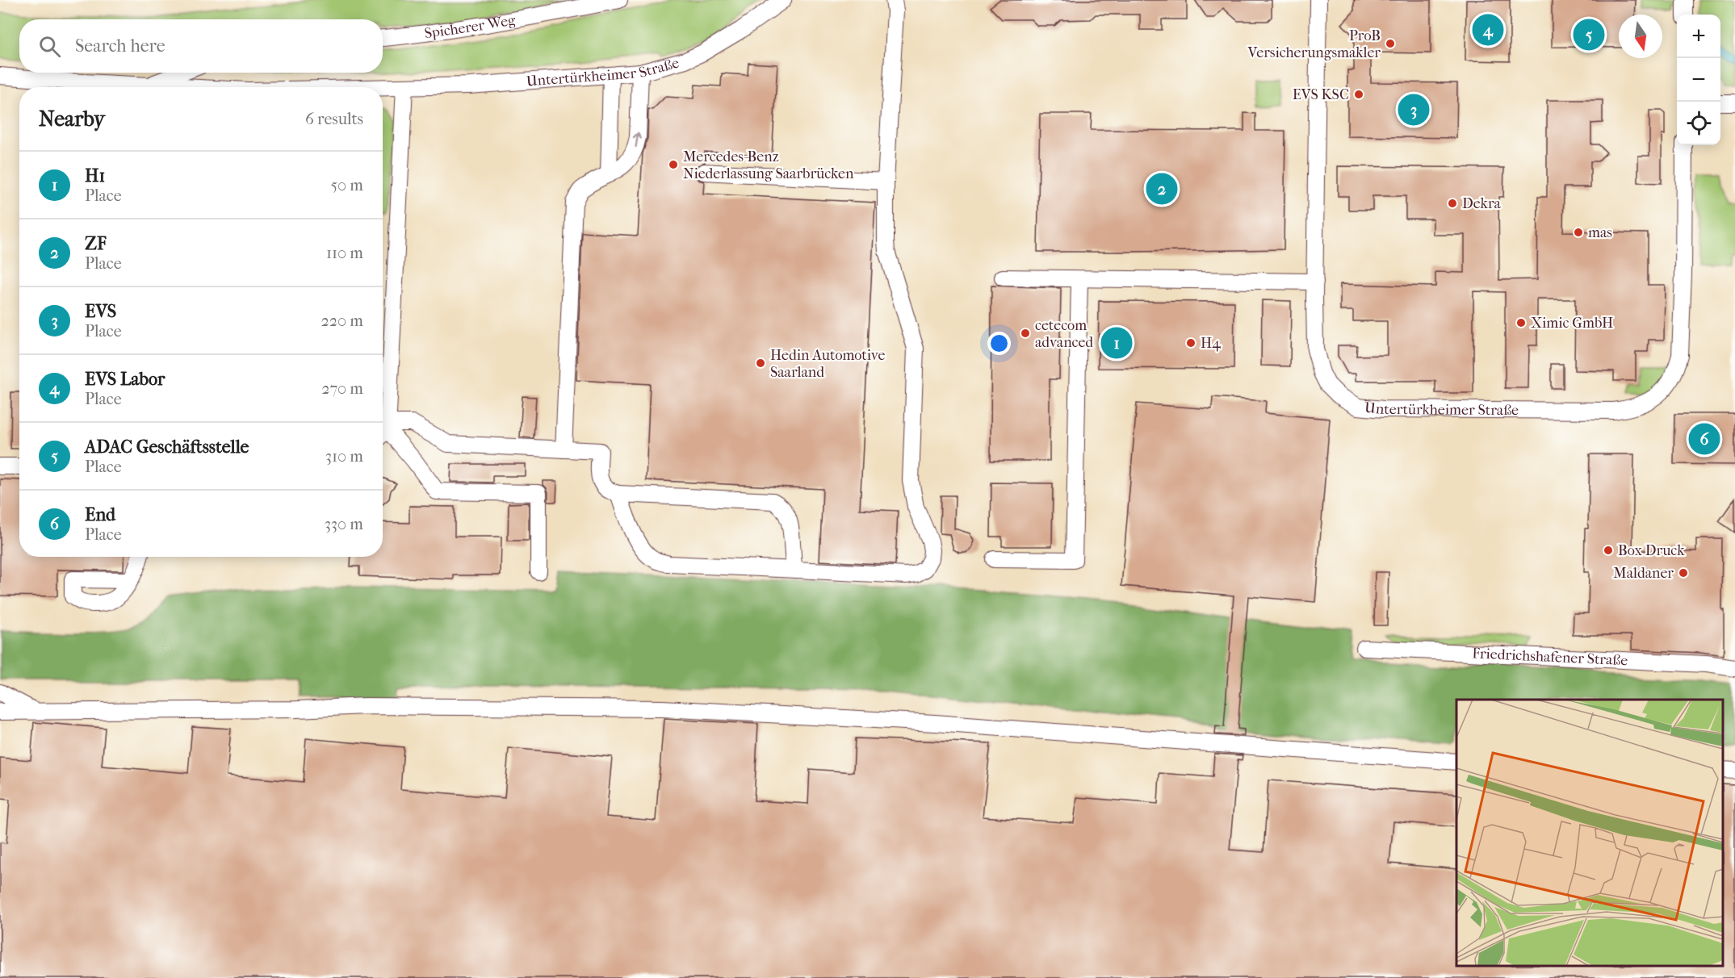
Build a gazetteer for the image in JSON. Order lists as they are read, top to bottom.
{
  "streets": {
    "street": ["Spicherer Weg", "Untertürkheimer Straße", "Friedrichshafener Straße"]
  },
  "places": [
    "ProB Versicherungsmakler",
    "EVS KSC",
    "Mercedes-Benz Niederlassung Saarbrücken",
    "Dekra",
    "mas",
    "Ximic GmbH",
    "cetecom advanced",
    "H4",
    "Hedin Automotive Saarland",
    "Box Druck",
    "Maldaner"
  ],
  "north": "bottom",
  "page": {
    "pins": [
      "4",
      "5",
      "3",
      "2",
      "1",
      "6"
    ],
    "map_buttons": ["+", "−"],
    "search": "Search here",
    "heading": ["Nearby", "6 results"],
    "list": [
      {
        "mark": "1",
        "name": "H1",
        "note": "Place",
        "value": "50 m"
      },
      {
        "mark": "2",
        "name": "ZF",
        "note": "Place",
        "value": "110 m"
      },
      {
        "mark": "3",
        "name": "EVS",
        "note": "Place",
        "value": "220 m"
      },
      {
        "mark": "4",
        "name": "EVS Labor",
        "note": "Place",
        "value": "270 m"
      },
      {
        "mark": "5",
        "name": "ADAC Geschäftsstelle",
        "note": "Place",
        "value": "310 m"
      },
      {
        "mark": "6",
        "name": "End",
        "note": "Place",
        "value": "330 m"
      }
    ]
  }
}
